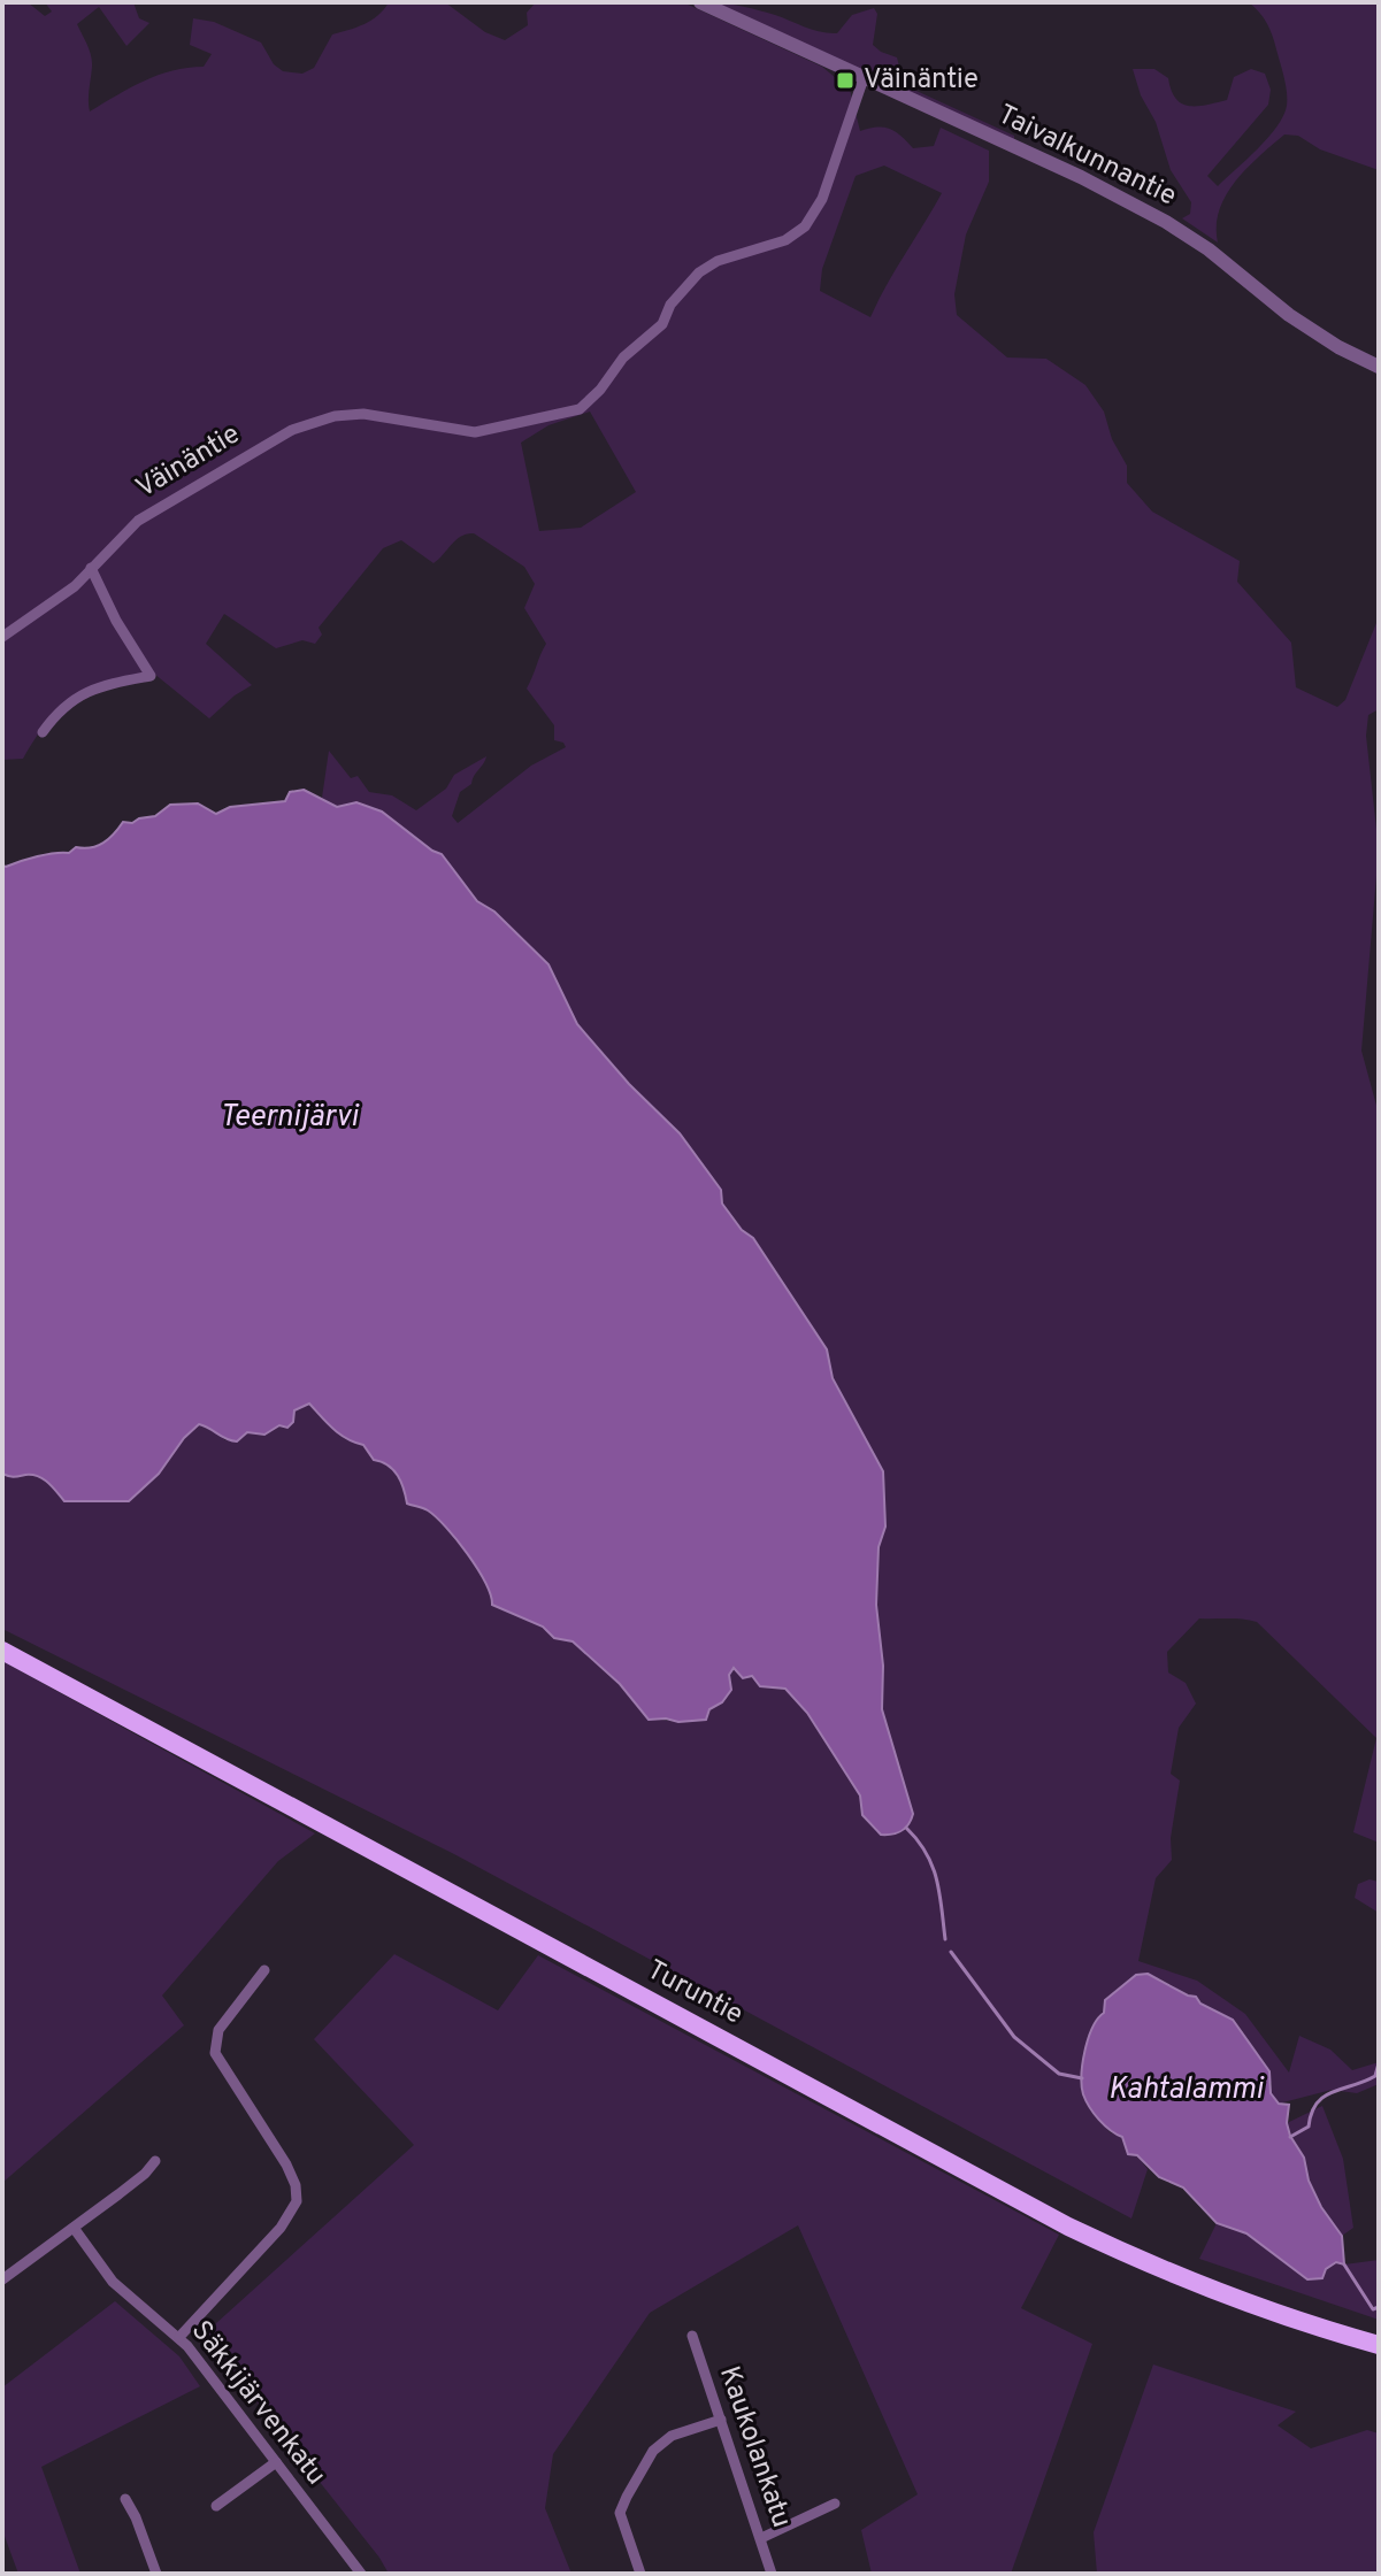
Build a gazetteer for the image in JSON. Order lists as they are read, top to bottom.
{
  "streets": {
    "highway": ["Turuntie"],
    "street": [
      "Taivalkunnantie",
      "Väinäntie",
      "Säkkijärvenkatu",
      "Kaukolankatu"
    ]
  },
  "crossings": [
    ["Taivalkunnantie", "Väinäntie"]
  ],
  "water": ["Teernijärvi", "Kahtalammi"],
  "places": {
    "transit": ["Väinäntie"]
  }
}
